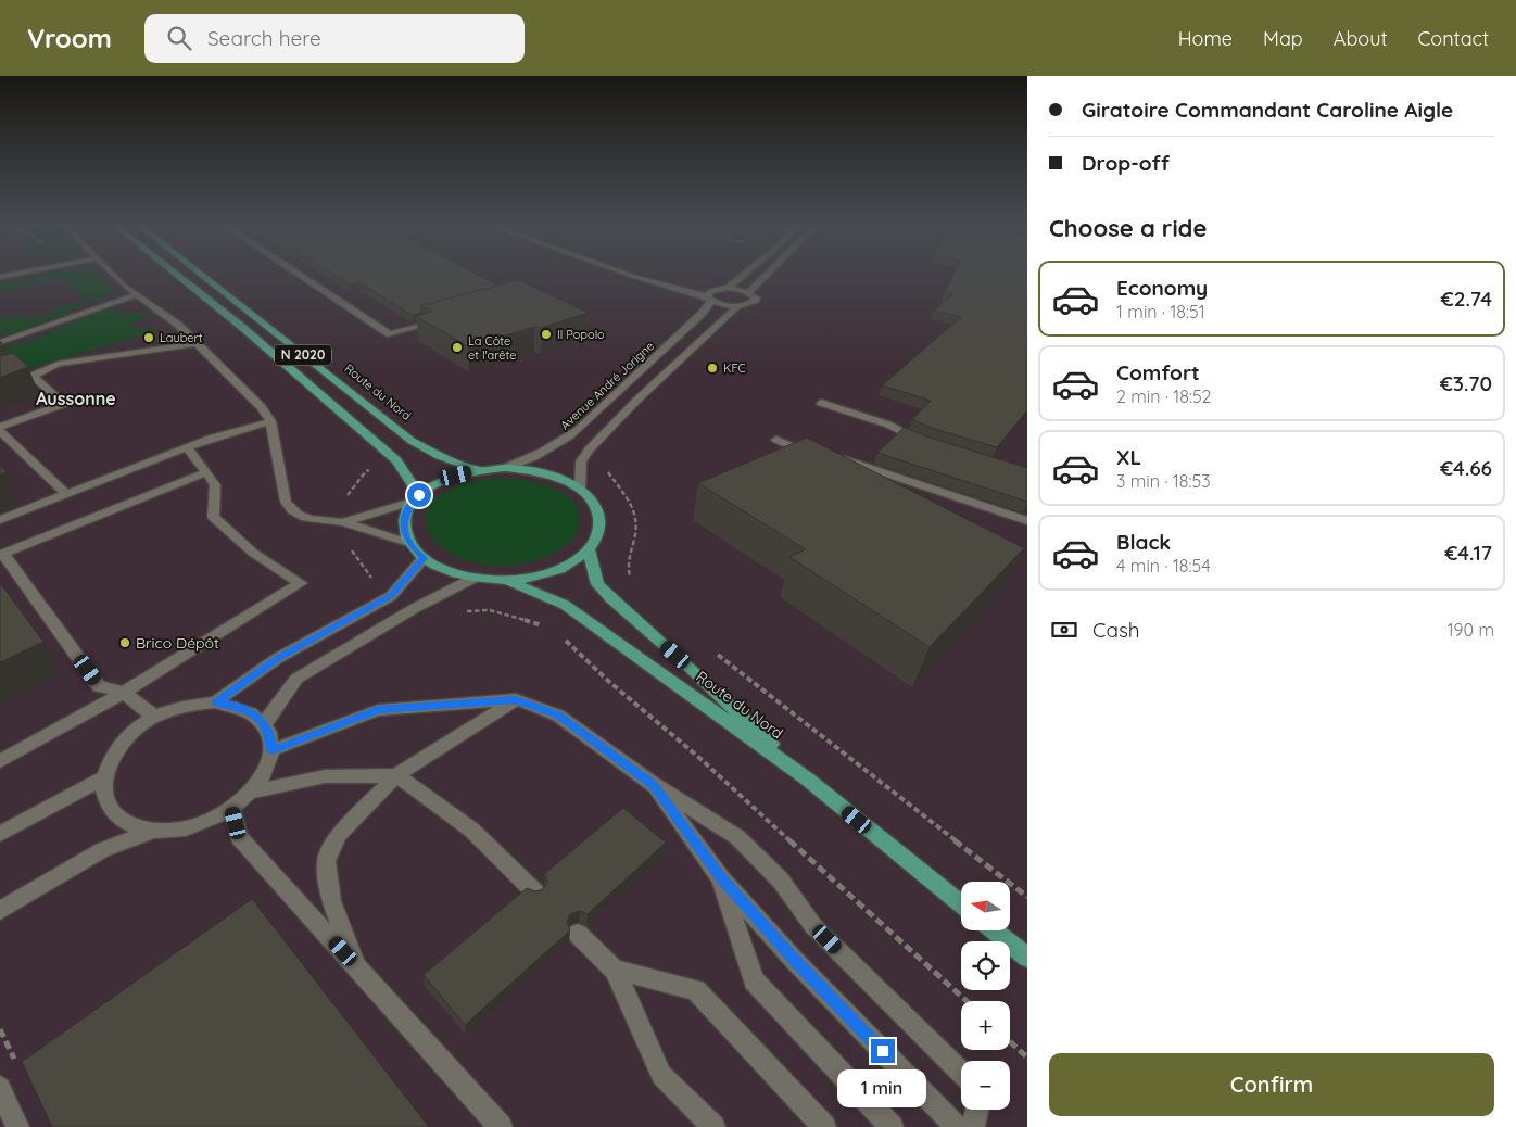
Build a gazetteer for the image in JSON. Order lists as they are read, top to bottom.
{
  "streets": {
    "main road": ["N 2020", "Route du Nord"],
    "street": ["Avenue André Jorigne"]
  },
  "crossings": [
    ["N 2020", "Avenue André Jorigne"],
    ["N 2020", "Route du Nord"],
    ["Avenue André Jorigne", "Route du Nord"]
  ],
  "districts": ["Aussonne"],
  "places": [
    "Il Popolo",
    "Laubert",
    "La Côte et l'arête",
    "KFC",
    "Brico Dépôt"
  ],
  "north": "left",
  "page": {
    "header": "Vroom",
    "search": "Search here",
    "nav": [
      "Home",
      "Map",
      "About",
      "Contact"
    ],
    "banner": ["Giratoire Commandant Caroline Aigle", "Drop-off"],
    "heading": "Choose a ride",
    "list": [
      {
        "name": "Economy",
        "note": "1 min · 18:51",
        "value": "€2.74"
      },
      {
        "name": "Comfort",
        "note": "2 min · 18:52",
        "value": "€3.70"
      },
      {
        "name": "XL",
        "note": "3 min · 18:53",
        "value": "€4.66"
      },
      {
        "name": "Black",
        "note": "4 min · 18:54",
        "value": "€4.17"
      }
    ],
    "pay": ["Cash", "190 m"],
    "map_buttons": ["+", "−"],
    "buttons": "Confirm",
    "bubble": "1 min"
  }
}
